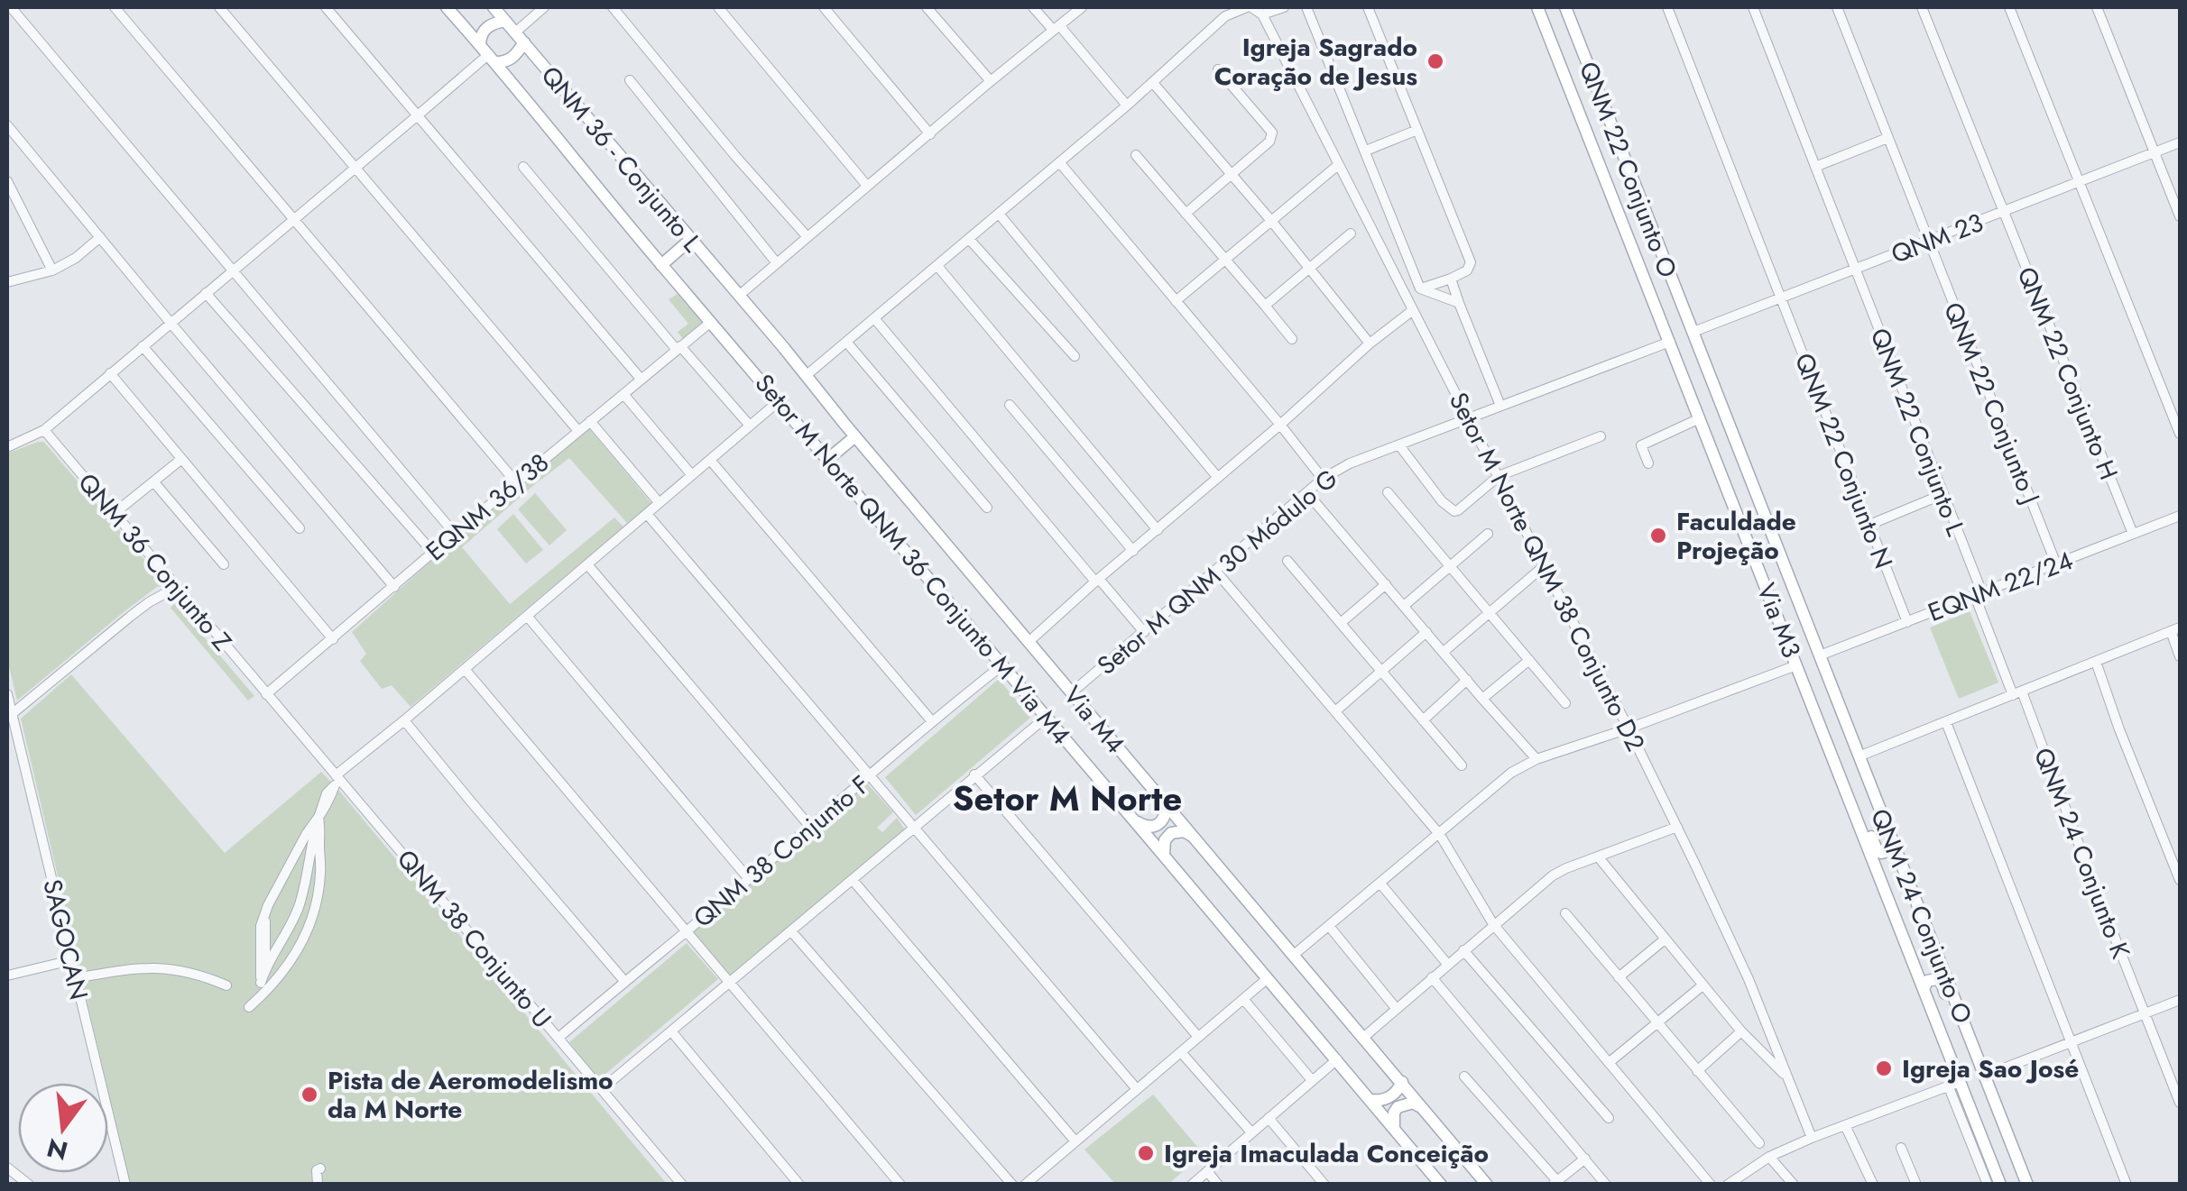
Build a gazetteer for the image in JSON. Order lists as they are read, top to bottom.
{
  "streets": {
    "main road": [
      "QNM 36 - Conjunto L",
      "QNM 22 Conjunto O",
      "Setor M Norte QNM 36 Conjunto M Via M4",
      "Via M3",
      "Via M4",
      "QNM 24 Conjunto O"
    ],
    "street": [
      "QNM 23",
      "QNM 22 Conjunto H",
      "QNM 22 Conjunto J",
      "QNM 22 Conjunto L",
      "QNM 22 Conjunto N",
      "EQNM 36/38",
      "QNM 36 Conjunto Z",
      "Setor M QNM 30 Módulo G",
      "Setor M Norte QNM 38 Conjunto D2",
      "EQNM 22/24",
      "QNM 38 Conjunto F",
      "QNM 24 Conjunto K",
      "QNM 38 Conjunto U",
      "SAGOCAN"
    ]
  },
  "crossings": [
    ["QNM 36 - Conjunto L", "Setor M Norte QNM 36 Conjunto M Via M4"],
    ["QNM 36 - Conjunto L", "Via M4"],
    ["QNM 22 Conjunto O", "QNM 23"],
    ["QNM 22 Conjunto O", "EQNM 22/24"],
    ["QNM 22 Conjunto O", "Via M3"],
    ["QNM 23", "QNM 22 Conjunto H"],
    ["QNM 23", "QNM 22 Conjunto J"],
    ["QNM 23", "QNM 22 Conjunto L"],
    ["QNM 23", "QNM 22 Conjunto N"],
    ["QNM 22 Conjunto H", "EQNM 22/24"],
    ["QNM 22 Conjunto J", "EQNM 22/24"],
    ["QNM 22 Conjunto L", "EQNM 22/24"],
    ["QNM 22 Conjunto L", "QNM 24 Conjunto K"],
    ["QNM 22 Conjunto N", "EQNM 22/24"],
    ["EQNM 36/38", "Setor M Norte QNM 36 Conjunto M Via M4"],
    ["EQNM 36/38", "QNM 36 Conjunto Z"],
    ["EQNM 36/38", "QNM 38 Conjunto U"],
    ["Setor M Norte QNM 36 Conjunto M Via M4", "QNM 38 Conjunto F"],
    ["QNM 36 Conjunto Z", "QNM 38 Conjunto U"],
    ["Setor M QNM 30 Módulo G", "Setor M Norte QNM 38 Conjunto D2"],
    ["Setor M QNM 30 Módulo G", "Via M3"],
    ["Setor M QNM 30 Módulo G", "Via M4"],
    ["EQNM 22/24", "Via M3"],
    ["Via M3", "QNM 24 Conjunto O"],
    ["QNM 38 Conjunto F", "QNM 38 Conjunto U"]
  ],
  "districts": ["Setor M Norte"],
  "places": [
    "Igreja Sagrado Coração de Jesus",
    "Faculdade Projeção",
    "Igreja Sao José",
    "Pista de Aeromodelismo da M Norte",
    "Igreja Imaculada Conceição"
  ],
  "north": "bottom"
}
